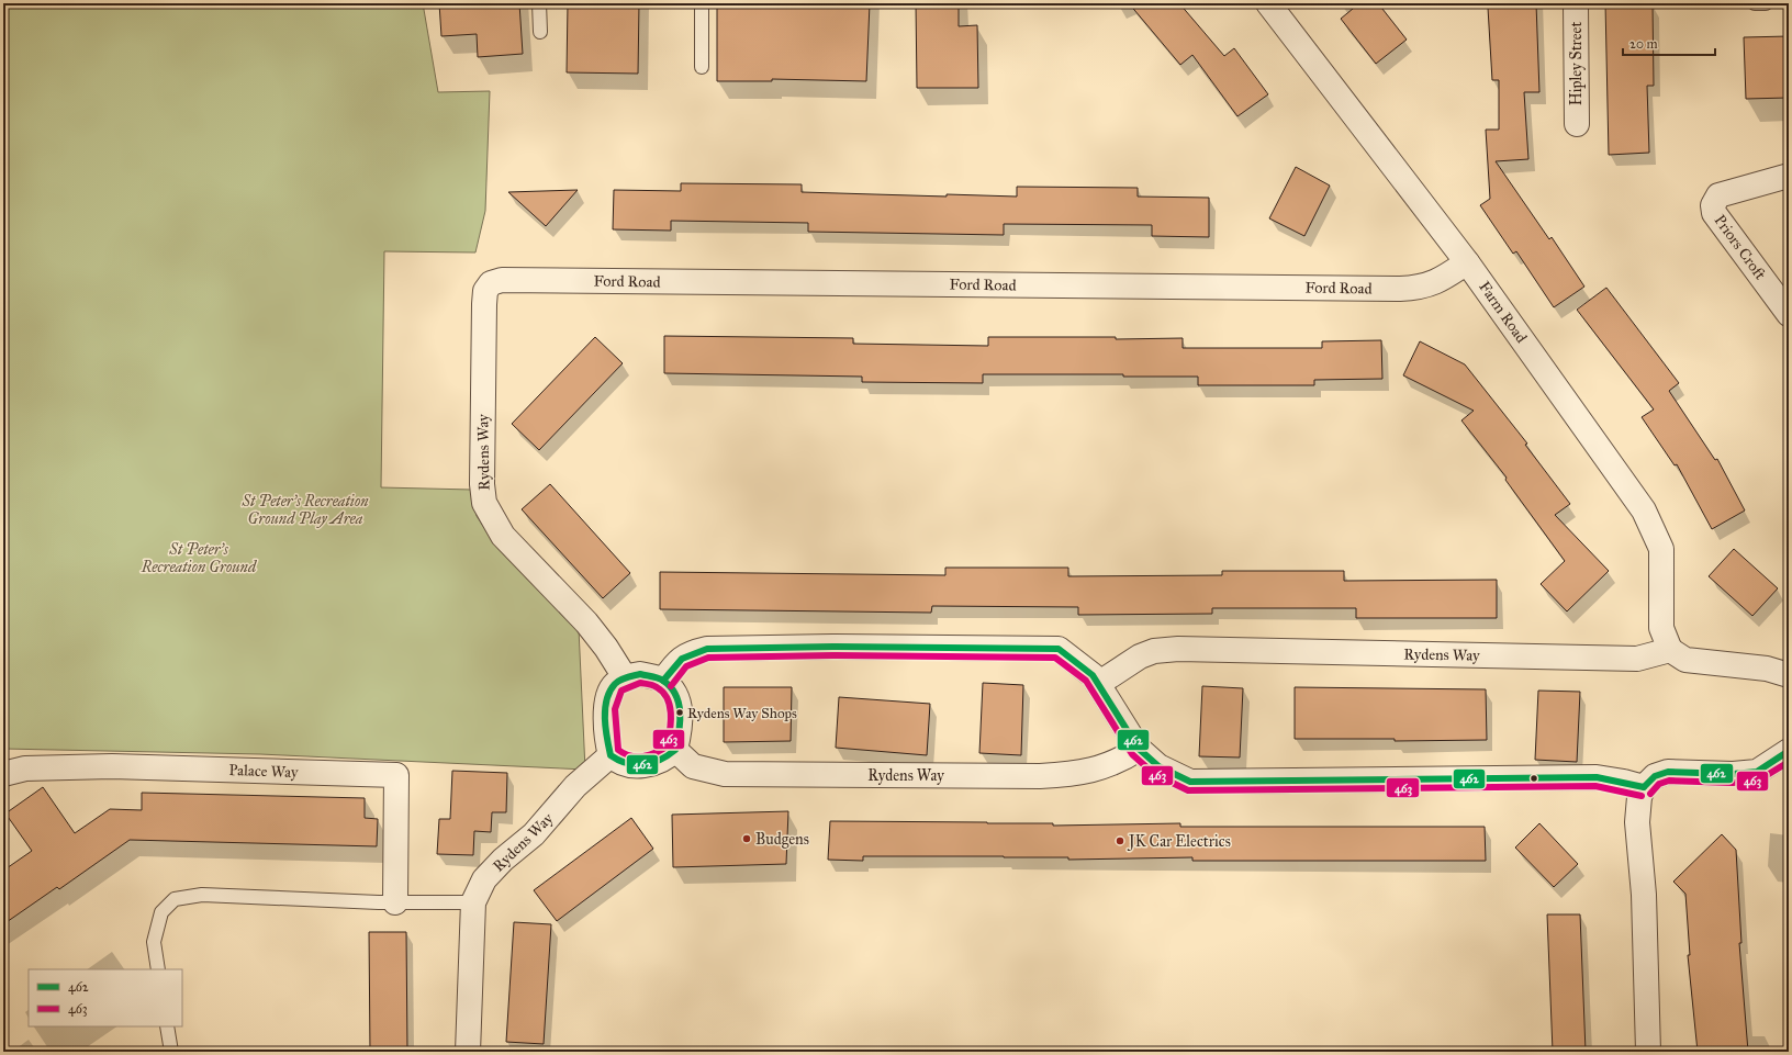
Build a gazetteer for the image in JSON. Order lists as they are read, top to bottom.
{
  "streets": {
    "street": [
      "Hipley Street",
      "Priors Croft",
      "Ford Road",
      "Farm Road",
      "Rydens Way",
      "Palace Way"
    ]
  },
  "crossings": [
    ["Ford Road", "Farm Road"],
    ["Ford Road", "Rydens Way"],
    ["Farm Road", "Rydens Way"]
  ],
  "parks": ["St Peter's Recreation Ground Play Area", "St Peter's Recreation Ground"],
  "places": ["Rydens Way Shops", "Budgens", "JK Car Electrics"],
  "lines": ["transit line 462", "transit line 463"],
  "legend": ["462", "463"],
  "scale_bar": "20 m"
}
